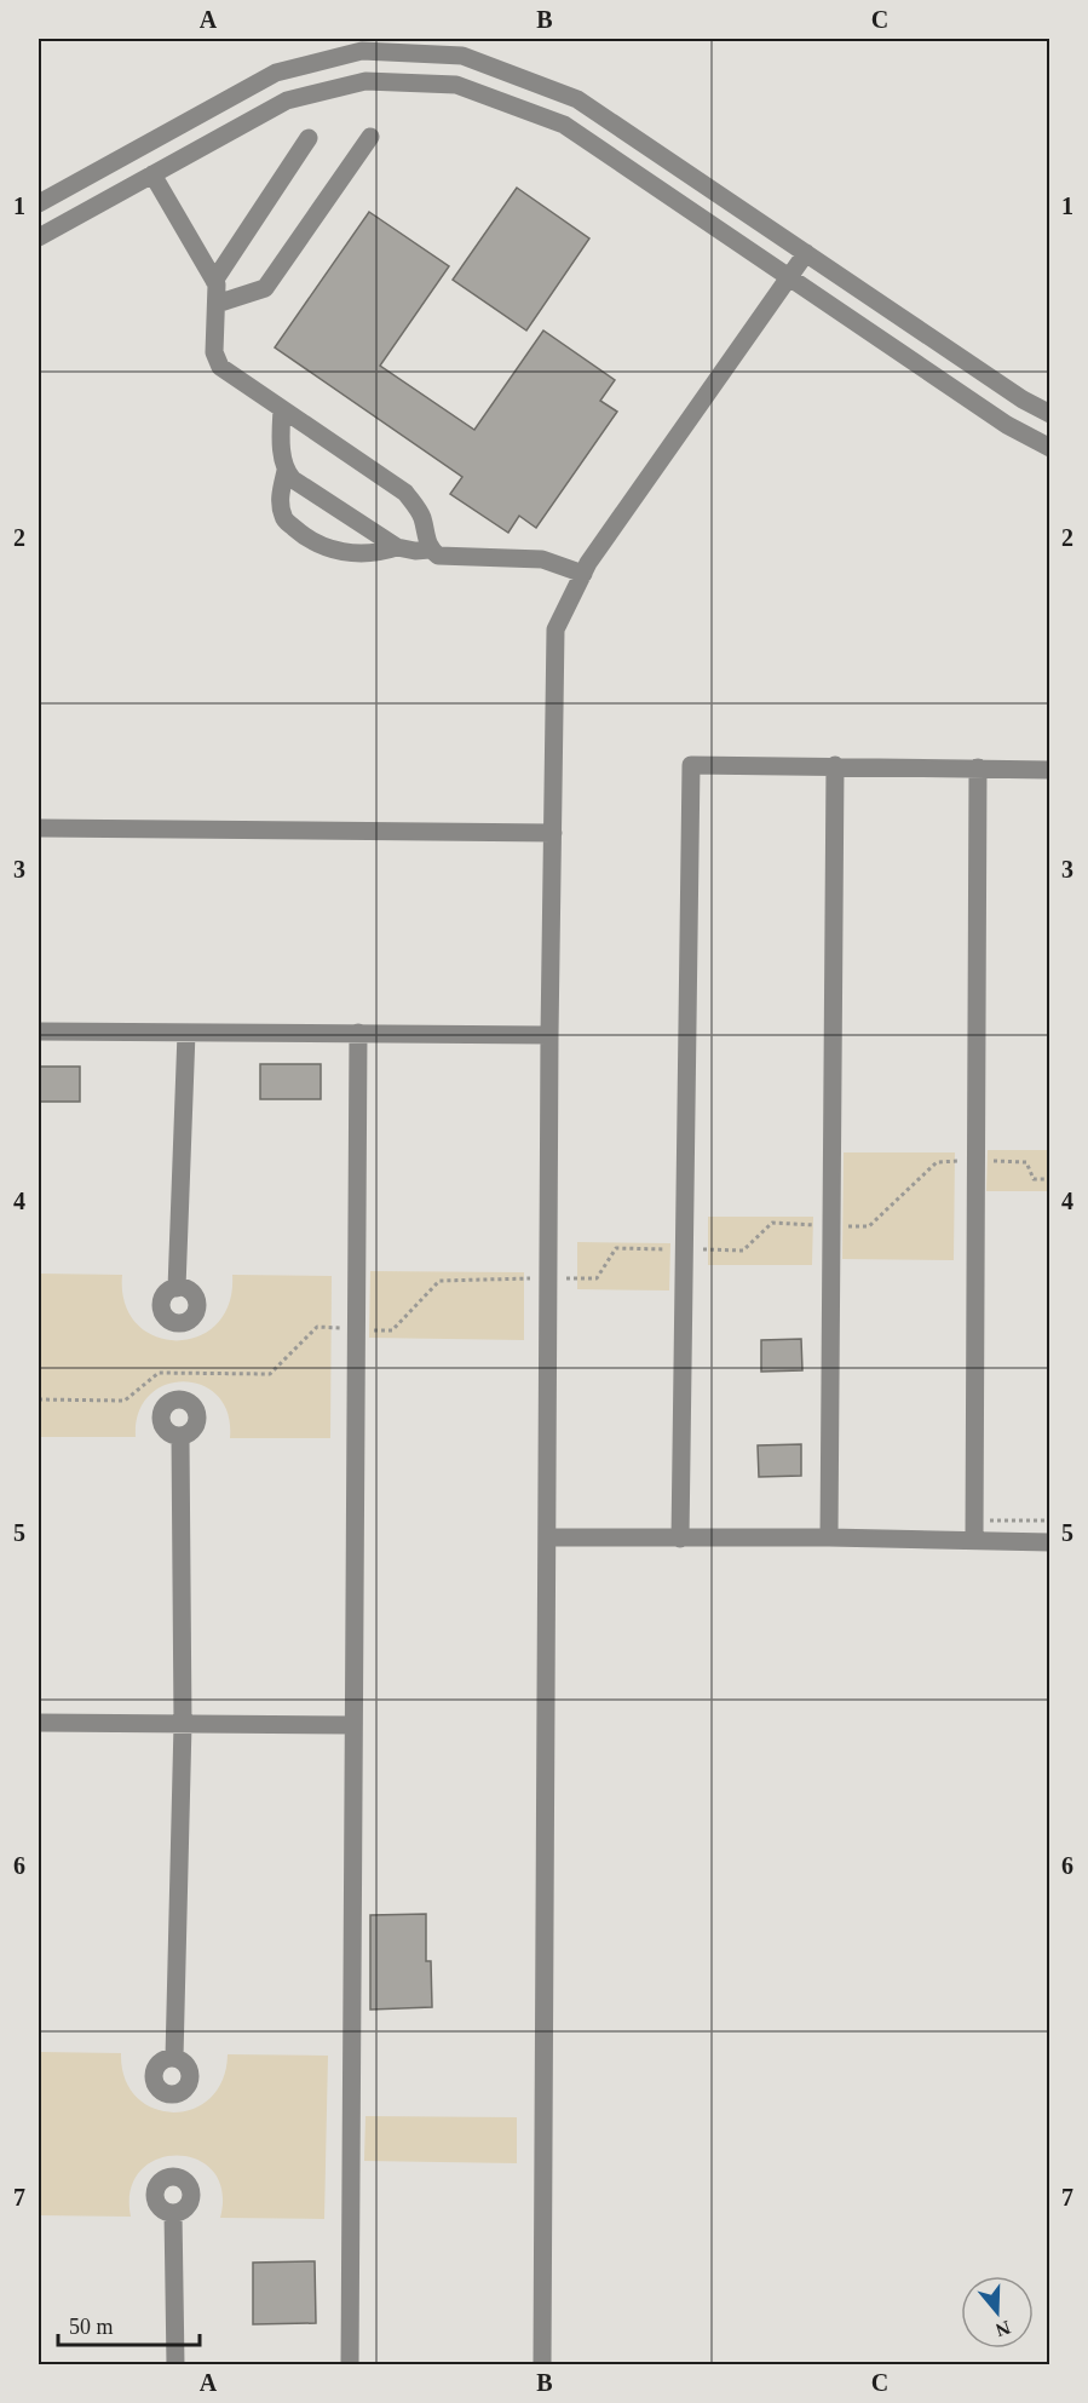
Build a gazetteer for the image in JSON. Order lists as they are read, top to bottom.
{
  "scale_bar": "50 m",
  "north": "bottom",
  "grid": {
    "columns": ["A", "B", "C"],
    "rows": [
      "1",
      "2",
      "3",
      "4",
      "5",
      "6",
      "7"
    ]
  }
}
